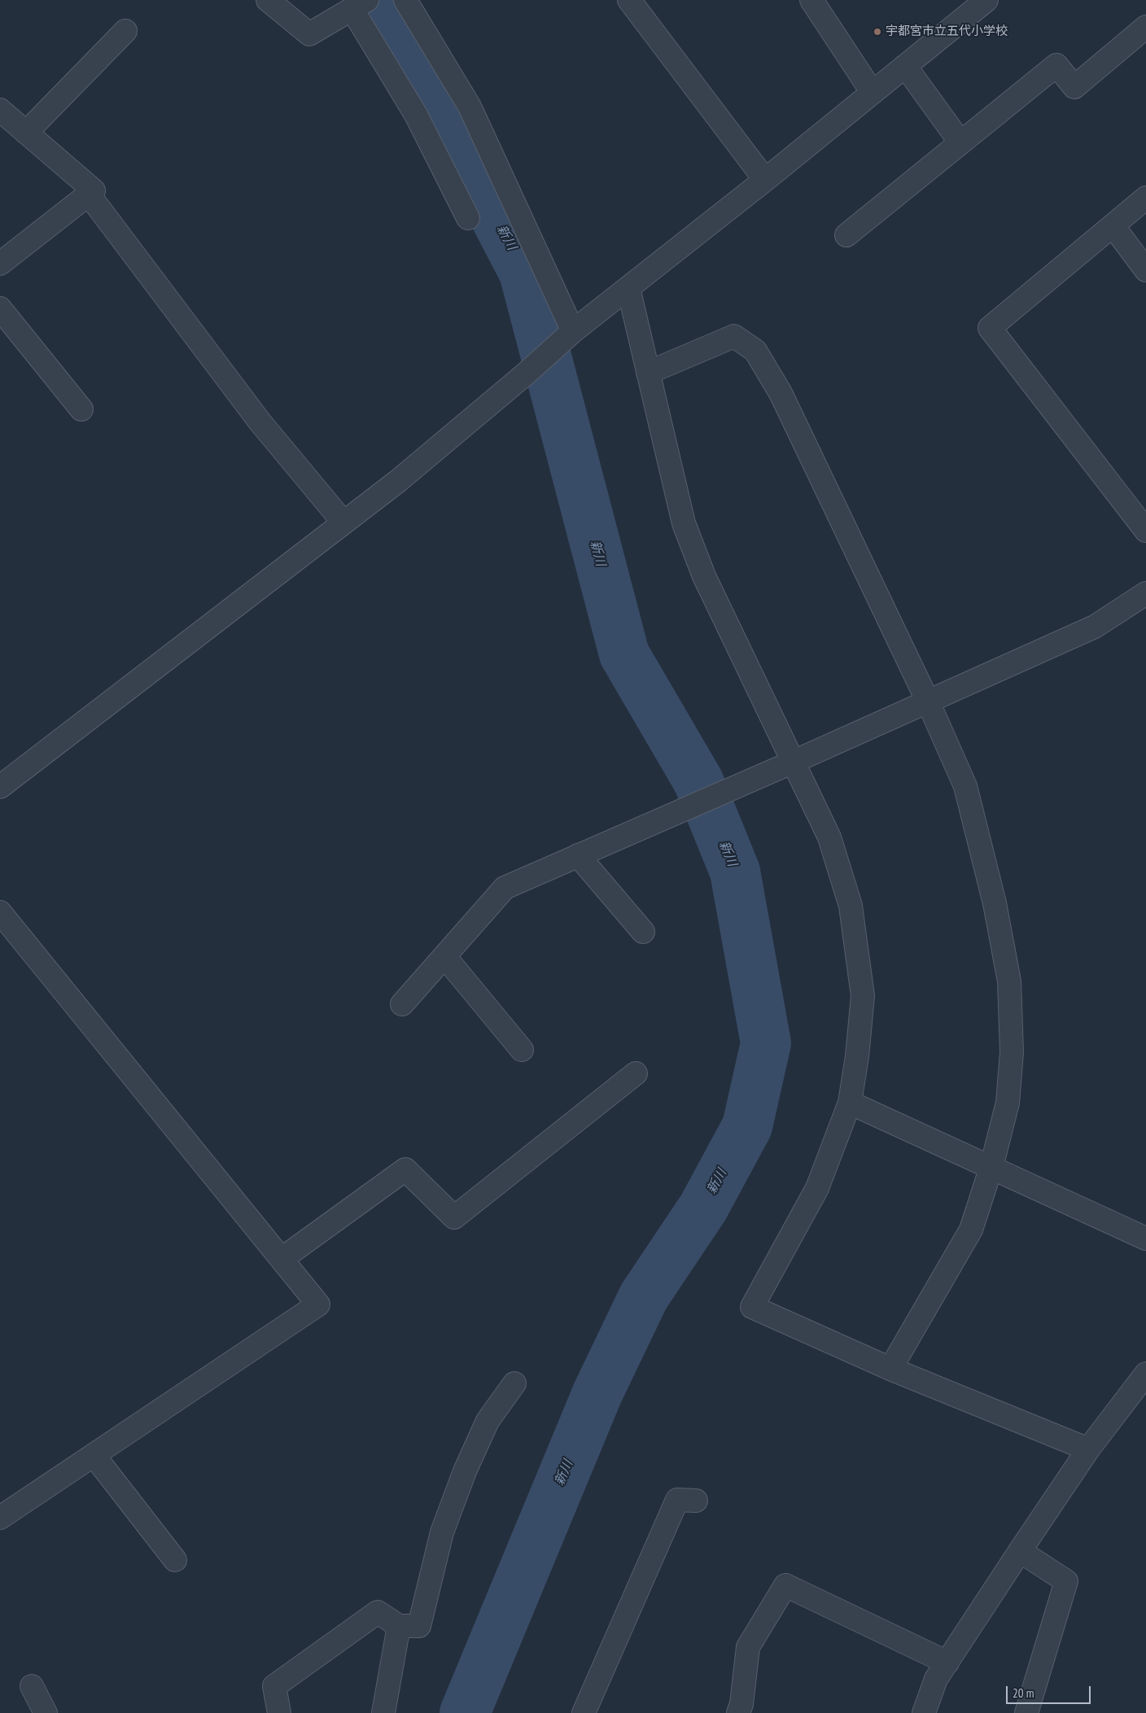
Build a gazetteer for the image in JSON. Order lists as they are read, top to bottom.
{
  "water": ["新川"],
  "places": ["宇都宮市立五代小学校"],
  "scale_bar": "20 m"
}
